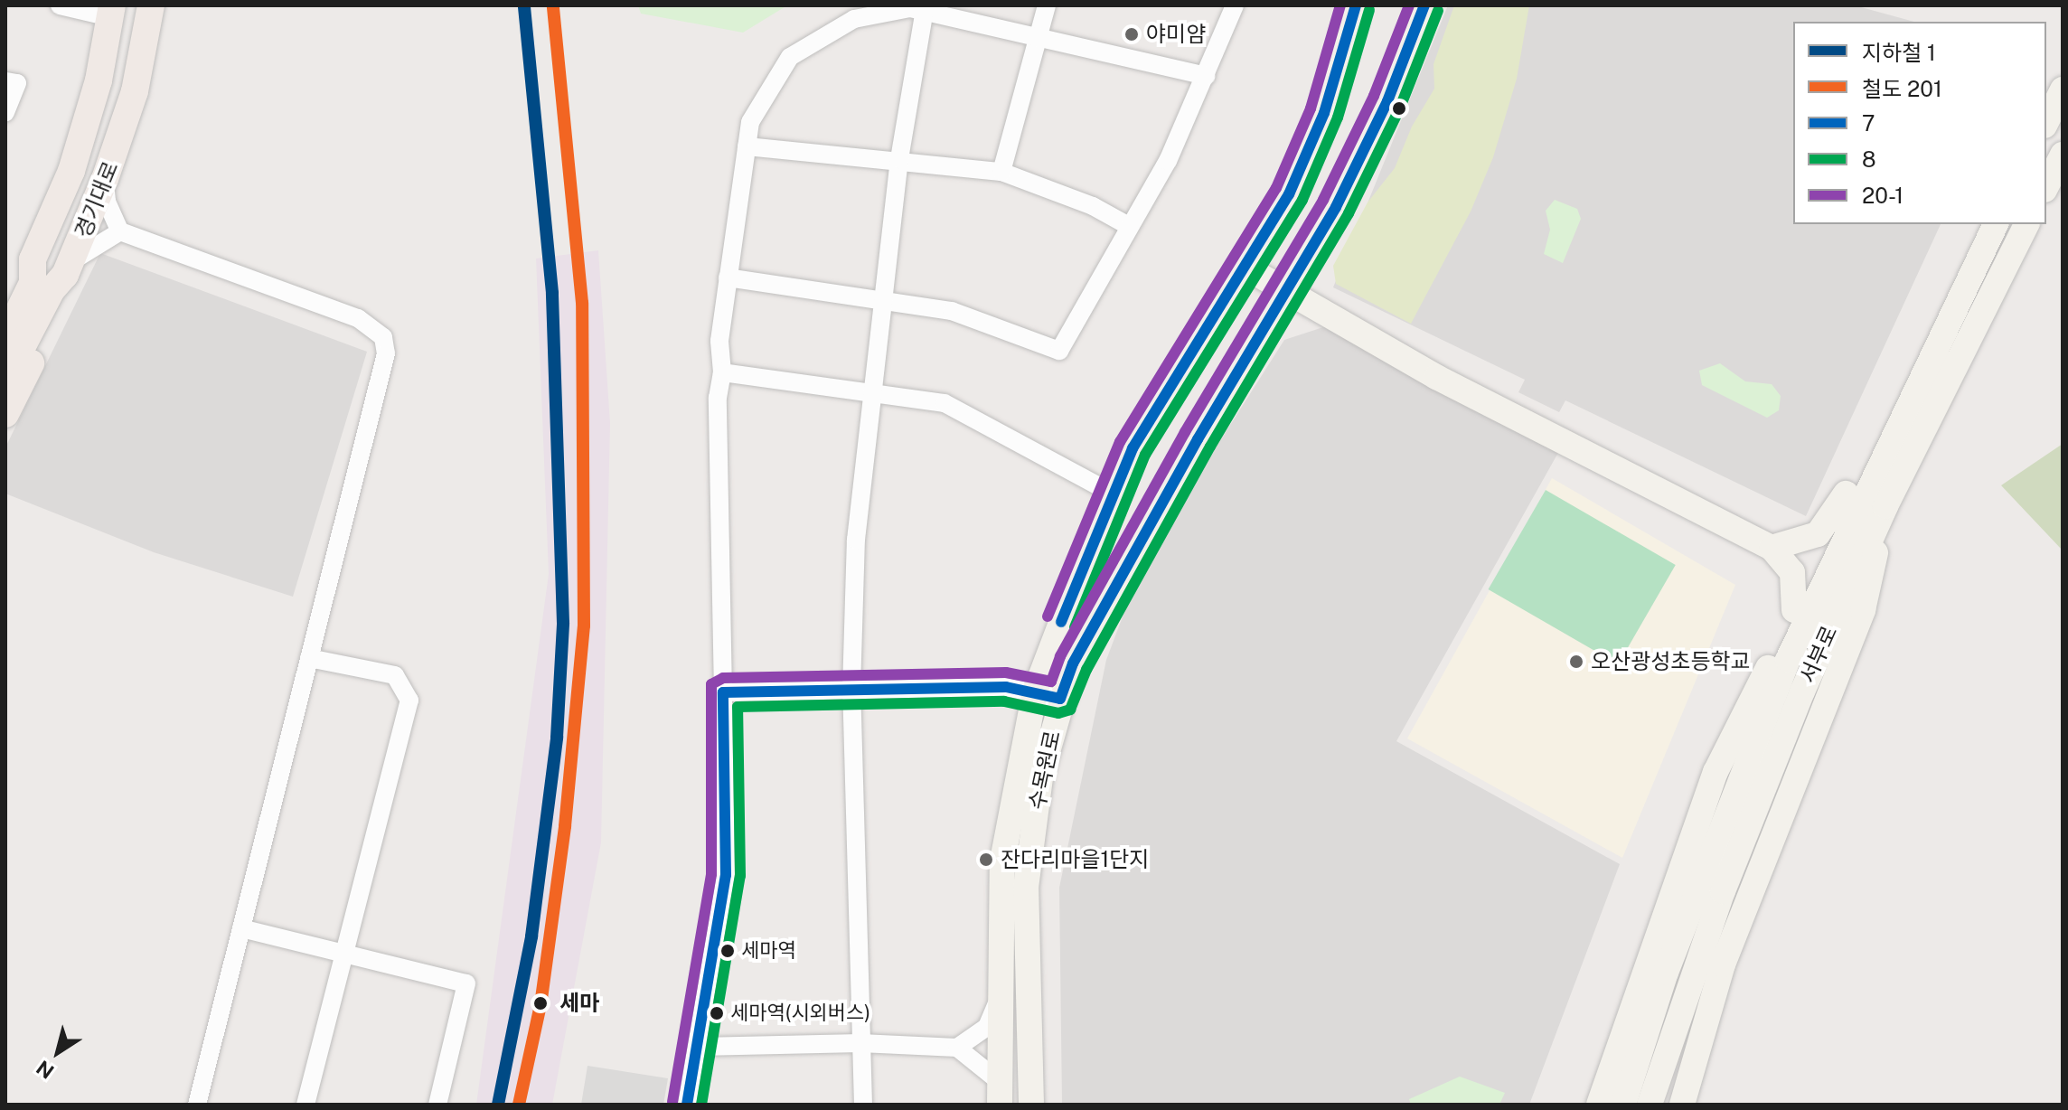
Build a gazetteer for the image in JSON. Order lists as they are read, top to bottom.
{
  "streets": {
    "main road": ["경기대로"],
    "street": ["서부로", "수목원로"]
  },
  "places": [
    "야미얌",
    "오산광성초등학교",
    "잔다리마을1단지",
    "세마역",
    "세마",
    "세마역(시외버스)"
  ],
  "lines": [
    "metro line 1",
    "rail line 201",
    "transit line 7",
    "transit line 20-1",
    "transit line 8"
  ],
  "legend": [
    "지하철 1",
    "철도 201",
    "7",
    "8",
    "20-1"
  ],
  "north": "bottom left"
}
